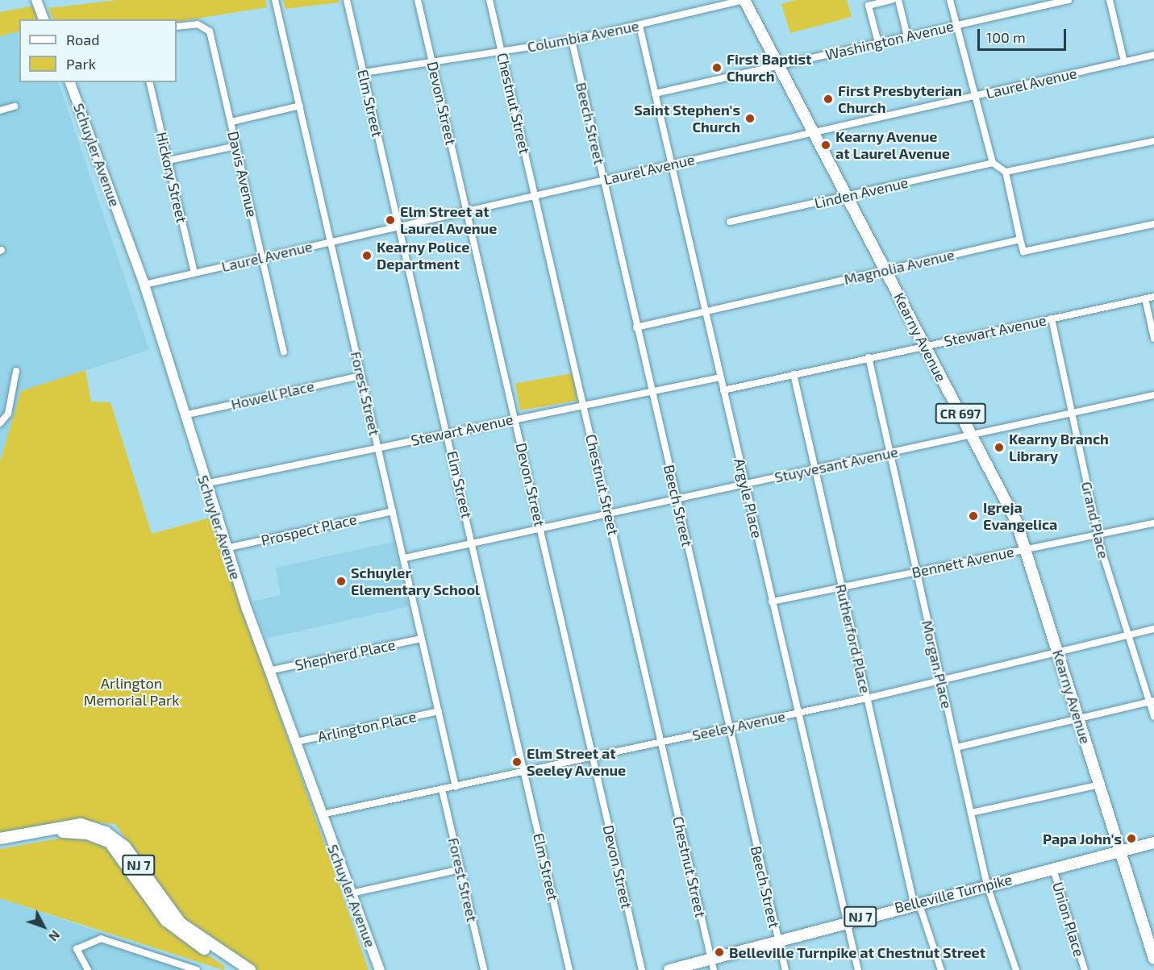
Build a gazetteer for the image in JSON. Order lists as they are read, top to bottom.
{
  "streets": {
    "main road": [
      "Schuyler Avenue",
      "Kearny Avenue",
      "CR 697",
      "NJ 7",
      "Belleville Turnpike"
    ],
    "street": [
      "Columbia Avenue",
      "Washington Avenue",
      "Laurel Avenue",
      "Elm Street",
      "Devon Street",
      "Chestnut Street",
      "Beech Street",
      "Davis Avenue",
      "Hickory Street",
      "Linden Avenue",
      "Magnolia Avenue",
      "Stewart Avenue",
      "Forest Street",
      "Howell Place",
      "Stuyvesant Avenue",
      "Argyle Place",
      "Grand Place",
      "Prospect Place",
      "Bennett Avenue",
      "Rutherford Place",
      "Shepherd Place",
      "Morgan Place",
      "Seeley Avenue",
      "Arlington Place",
      "Union Place"
    ]
  },
  "crossings": [
    ["Columbia Avenue", "Elm Street"],
    ["Columbia Avenue", "Devon Street"],
    ["Columbia Avenue", "Chestnut Street"],
    ["Columbia Avenue", "Beech Street"],
    ["Columbia Avenue", "Kearny Avenue"],
    ["Columbia Avenue", "Argyle Place"],
    ["Washington Avenue", "Kearny Avenue"],
    ["Washington Avenue", "Argyle Place"],
    ["Laurel Avenue", "Elm Street"],
    ["Laurel Avenue", "Devon Street"],
    ["Laurel Avenue", "Chestnut Street"],
    ["Laurel Avenue", "Beech Street"],
    ["Laurel Avenue", "Schuyler Avenue"],
    ["Laurel Avenue", "Davis Avenue"],
    ["Laurel Avenue", "Hickory Street"],
    ["Laurel Avenue", "Kearny Avenue"],
    ["Laurel Avenue", "Forest Street"],
    ["Laurel Avenue", "Argyle Place"],
    ["Elm Street", "Stewart Avenue"],
    ["Elm Street", "Stuyvesant Avenue"],
    ["Elm Street", "Seeley Avenue"],
    ["Devon Street", "Stewart Avenue"],
    ["Devon Street", "Stuyvesant Avenue"],
    ["Devon Street", "Seeley Avenue"],
    ["Chestnut Street", "Stewart Avenue"],
    ["Chestnut Street", "Stuyvesant Avenue"],
    ["Chestnut Street", "Seeley Avenue"],
    ["Chestnut Street", "Belleville Turnpike"],
    ["Beech Street", "Magnolia Avenue"],
    ["Beech Street", "Stewart Avenue"],
    ["Beech Street", "Stuyvesant Avenue"],
    ["Beech Street", "Seeley Avenue"],
    ["Beech Street", "Belleville Turnpike"],
    ["Schuyler Avenue", "Stewart Avenue"],
    ["Schuyler Avenue", "Howell Place"],
    ["Schuyler Avenue", "Prospect Place"],
    ["Schuyler Avenue", "Shepherd Place"],
    ["Schuyler Avenue", "Seeley Avenue"],
    ["Schuyler Avenue", "Arlington Place"],
    ["Linden Avenue", "Kearny Avenue"],
    ["Magnolia Avenue", "Kearny Avenue"],
    ["Magnolia Avenue", "Argyle Place"],
    ["Stewart Avenue", "Kearny Avenue"],
    ["Stewart Avenue", "Forest Street"],
    ["Stewart Avenue", "Argyle Place"],
    ["Stewart Avenue", "Grand Place"],
    ["Stewart Avenue", "Rutherford Place"],
    ["Stewart Avenue", "Morgan Place"],
    ["Kearny Avenue", "Stuyvesant Avenue"],
    ["Kearny Avenue", "Bennett Avenue"],
    ["Kearny Avenue", "Seeley Avenue"],
    ["Kearny Avenue", "Belleville Turnpike"],
    ["Forest Street", "Howell Place"],
    ["Forest Street", "Stuyvesant Avenue"],
    ["Forest Street", "Prospect Place"],
    ["Forest Street", "Shepherd Place"],
    ["Forest Street", "Seeley Avenue"],
    ["Forest Street", "Arlington Place"],
    ["Stuyvesant Avenue", "Argyle Place"],
    ["Stuyvesant Avenue", "Grand Place"],
    ["Stuyvesant Avenue", "Rutherford Place"],
    ["Stuyvesant Avenue", "Morgan Place"],
    ["Argyle Place", "Bennett Avenue"],
    ["Argyle Place", "Seeley Avenue"],
    ["Argyle Place", "Belleville Turnpike"],
    ["Grand Place", "Bennett Avenue"],
    ["Grand Place", "Seeley Avenue"],
    ["Bennett Avenue", "Rutherford Place"],
    ["Bennett Avenue", "Morgan Place"],
    ["Rutherford Place", "Seeley Avenue"],
    ["Rutherford Place", "Belleville Turnpike"],
    ["Morgan Place", "Seeley Avenue"],
    ["Morgan Place", "Belleville Turnpike"],
    ["Belleville Turnpike", "Union Place"]
  ],
  "parks": ["Arlington Memorial Park"],
  "places": [
    "First Baptist Church",
    "First Presbyterian Church",
    "Saint Stephen's Church",
    "Kearny Avenue at Laurel Avenue",
    "Elm Street at Laurel Avenue",
    "Kearny Police Department",
    "Kearny Branch Library",
    "Igreja Evangelica",
    "Schuyler Elementary School",
    "Elm Street at Seeley Avenue",
    "Papa John's",
    "Belleville Turnpike at Chestnut Street"
  ],
  "legend": ["Road", "Park"],
  "scale_bar": "100 m",
  "north": "bottom right"
}
